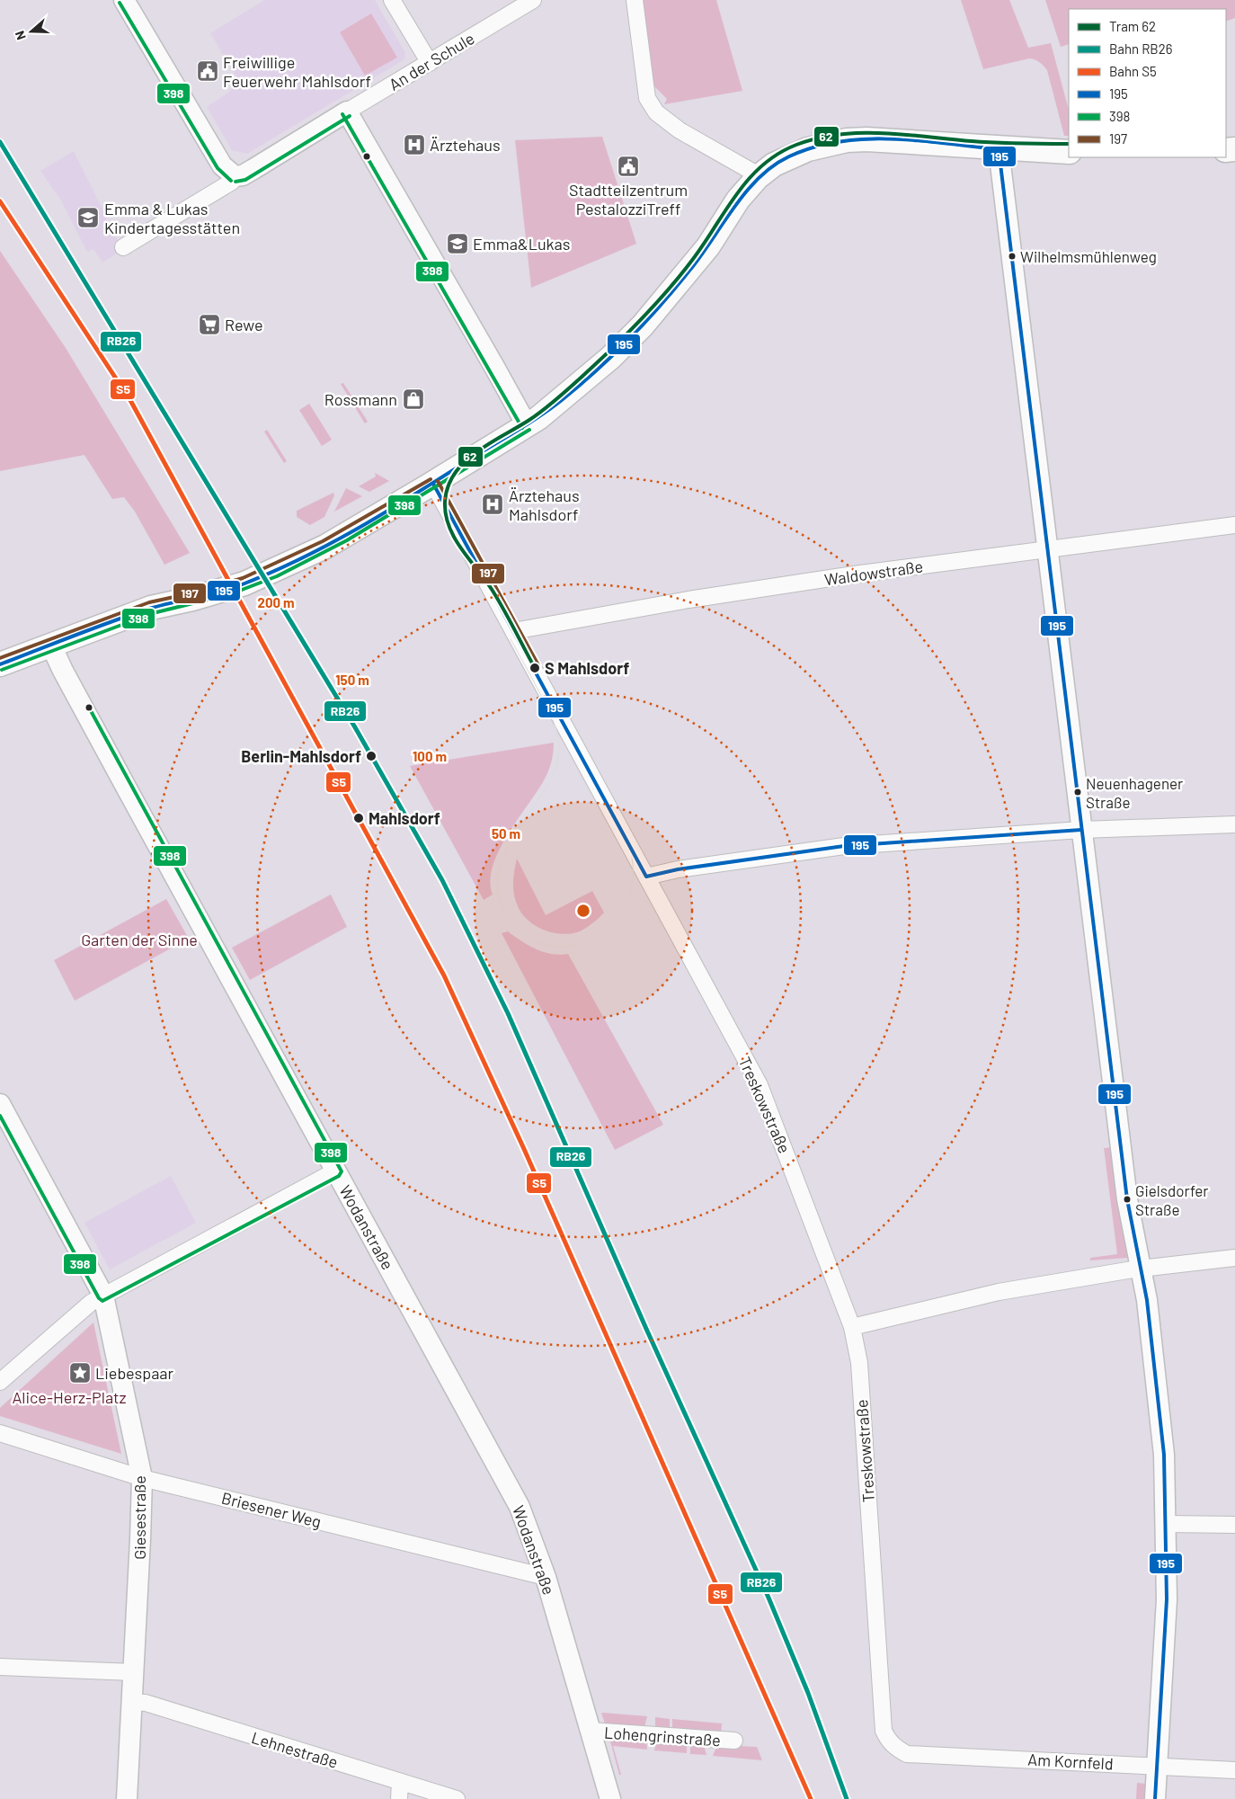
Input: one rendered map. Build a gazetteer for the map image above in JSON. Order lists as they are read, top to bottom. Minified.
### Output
{"streets":{"street":["An der Schule","Waldowstraße","Treskowstraße","Wodanstraße","Briesener Weg","Giesestraße","Lohengrinstraße","Lehnestraße","Am Kornfeld"]},"crossings":[["Waldowstraße","Treskowstraße"],["Treskowstraße","Am Kornfeld"],["Wodanstraße","Briesener Weg"],["Wodanstraße","Lohengrinstraße"],["Briesener Weg","Giesestraße"],["Giesestraße","Lehnestraße"]],"parks":["Garten der Sinne","Alice-Herz-Platz"],"places":{"public building":["Freiwillige Feuerwehr Mahlsdorf","Stadtteilzentrum PestalozziTreff"],"hospital":["Ärztehaus","Ärztehaus Mahlsdorf"],"school or university":["Emma & Lukas Kindertagesstätten","Emma&Lukas"],"other":["Wilhelmsmühlenweg","S Mahlsdorf","Berlin-Mahlsdorf","Neuenhagener Straße","Mahlsdorf","Gielsdorfer Straße"],"supermarket":["Rewe"],"shop":["Rossmann"],"place":["Liebespaar"]},"lines":["transit line 398","tram line 62","transit line 195","rail line RB26","rail line S5","transit line 197"],"legend":["Tram 62","Bahn RB26","Bahn S5","195","398","197"],"north":"left","rings":["200 m","150 m","100 m","50 m"]}
